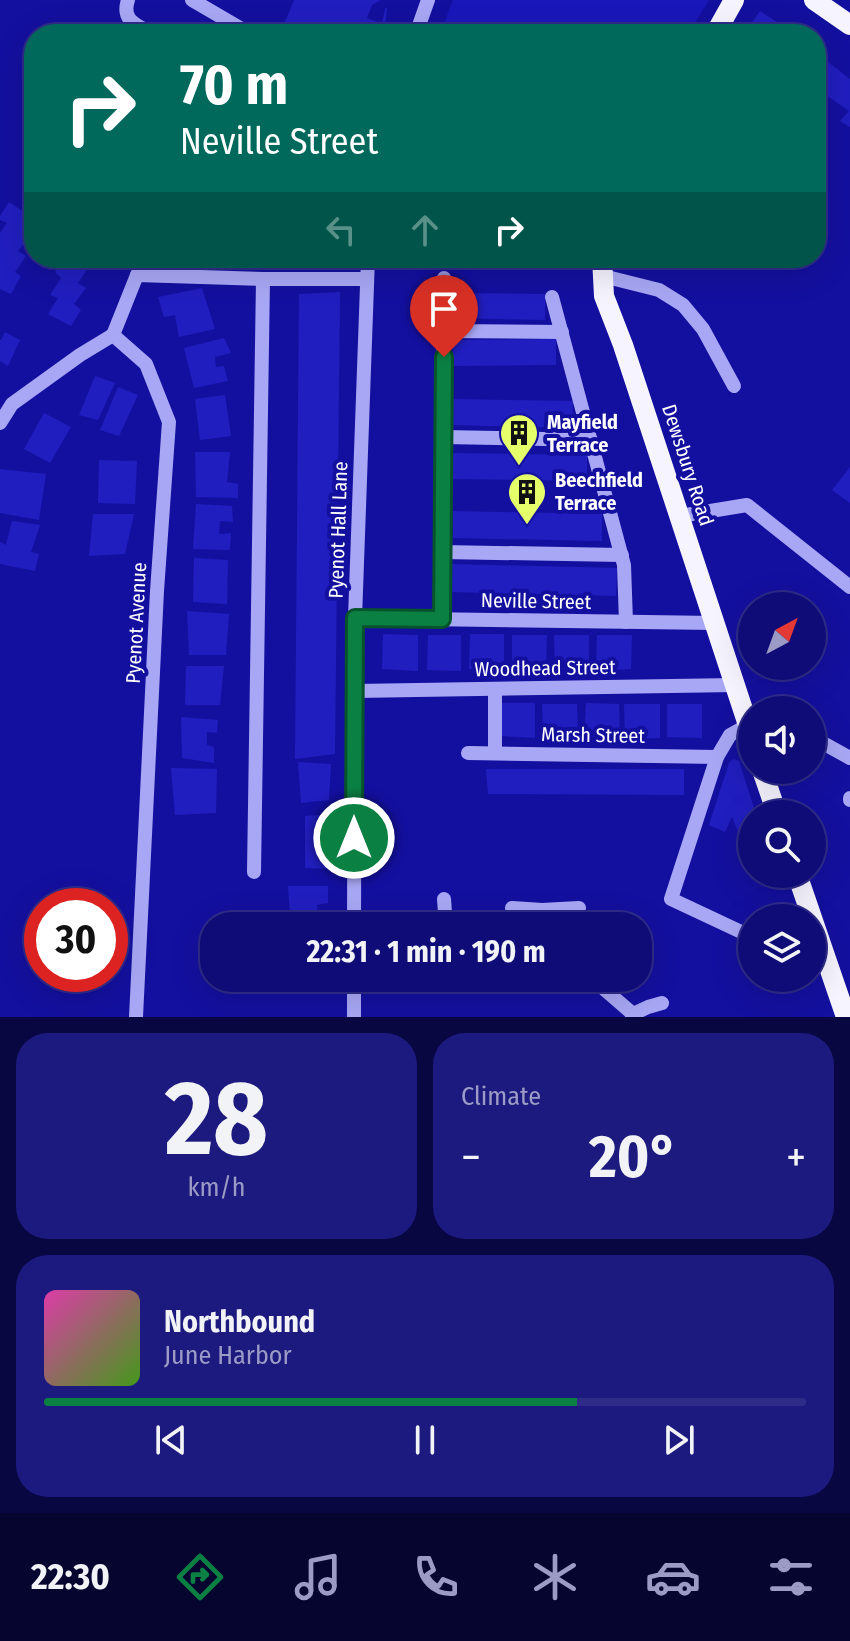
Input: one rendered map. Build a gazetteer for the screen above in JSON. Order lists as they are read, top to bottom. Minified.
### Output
{"streets":{"main road":["Dewsbury Road"],"street":["Pyenot Hall Lane","Neville Street","Pyenot Avenue","Woodhead Street","Marsh Street"]},"crossings":[["Dewsbury Road","Neville Street"],["Dewsbury Road","Woodhead Street"],["Pyenot Hall Lane","Neville Street"],["Pyenot Hall Lane","Woodhead Street"]],"places":{"building":["Mayfield Terrace","Beechfield Terrace"]},"north":"top right","page":{"turn":["70 m","Neville Street"],"limit":"30","trip":"22:31 · 1 min · 190 m","tile":[["28","km/h"],"Climate"],"heat":["−","20°","+"],"song":["Northbound","June Harbor"],"tabs":"22:30"}}
